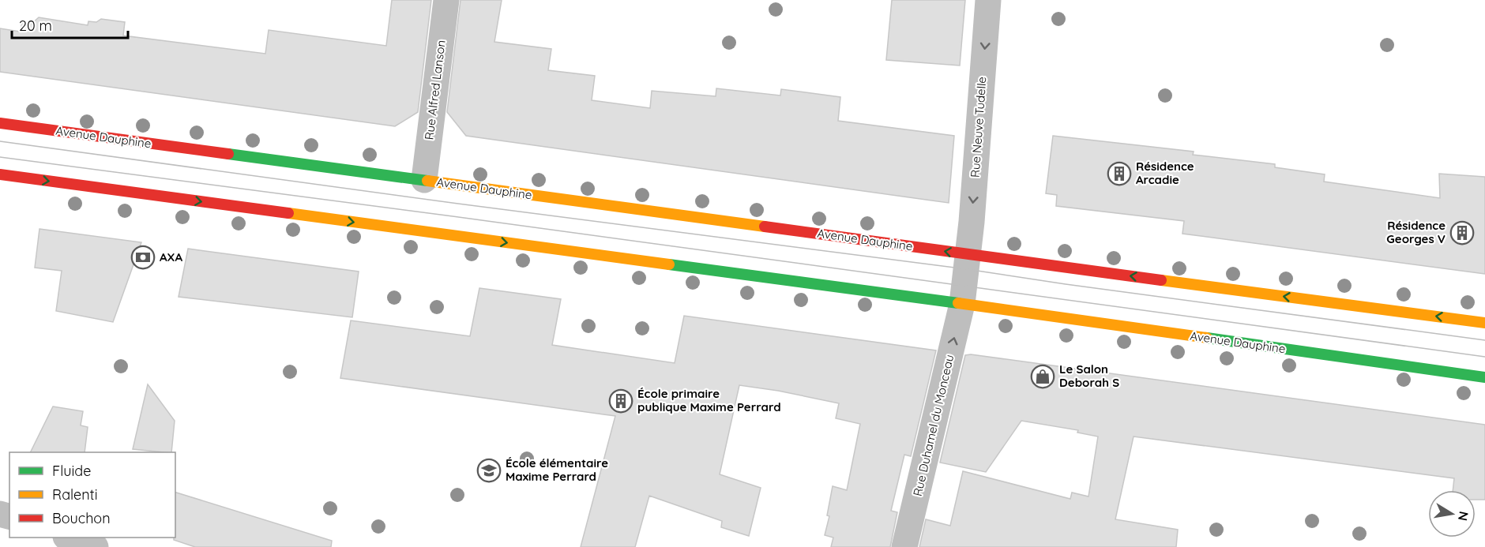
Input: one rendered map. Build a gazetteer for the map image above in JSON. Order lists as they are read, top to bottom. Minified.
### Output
{"streets":{"main road":["Avenue Dauphine"],"street":["Rue Alfred Lanson","Rue Neuve Tudelle","Rue Duhamel du Monceau"]},"crossings":[["Rue Alfred Lanson","Avenue Dauphine"],["Rue Neuve Tudelle","Avenue Dauphine"],["Avenue Dauphine","Rue Duhamel du Monceau"]],"one_way":["Rue Neuve Tudelle","Rue Duhamel du Monceau"],"places":{"building":["Résidence Arcadie","Résidence Georges V","École primaire publique Maxime Perrard"],"bank":["AXA"],"shop":["Le Salon Deborah S"],"school or university":["École élémentaire Maxime Perrard"]},"legend":["Fluide","Ralenti","Bouchon"],"scale_bar":"20 m","north":"right"}
